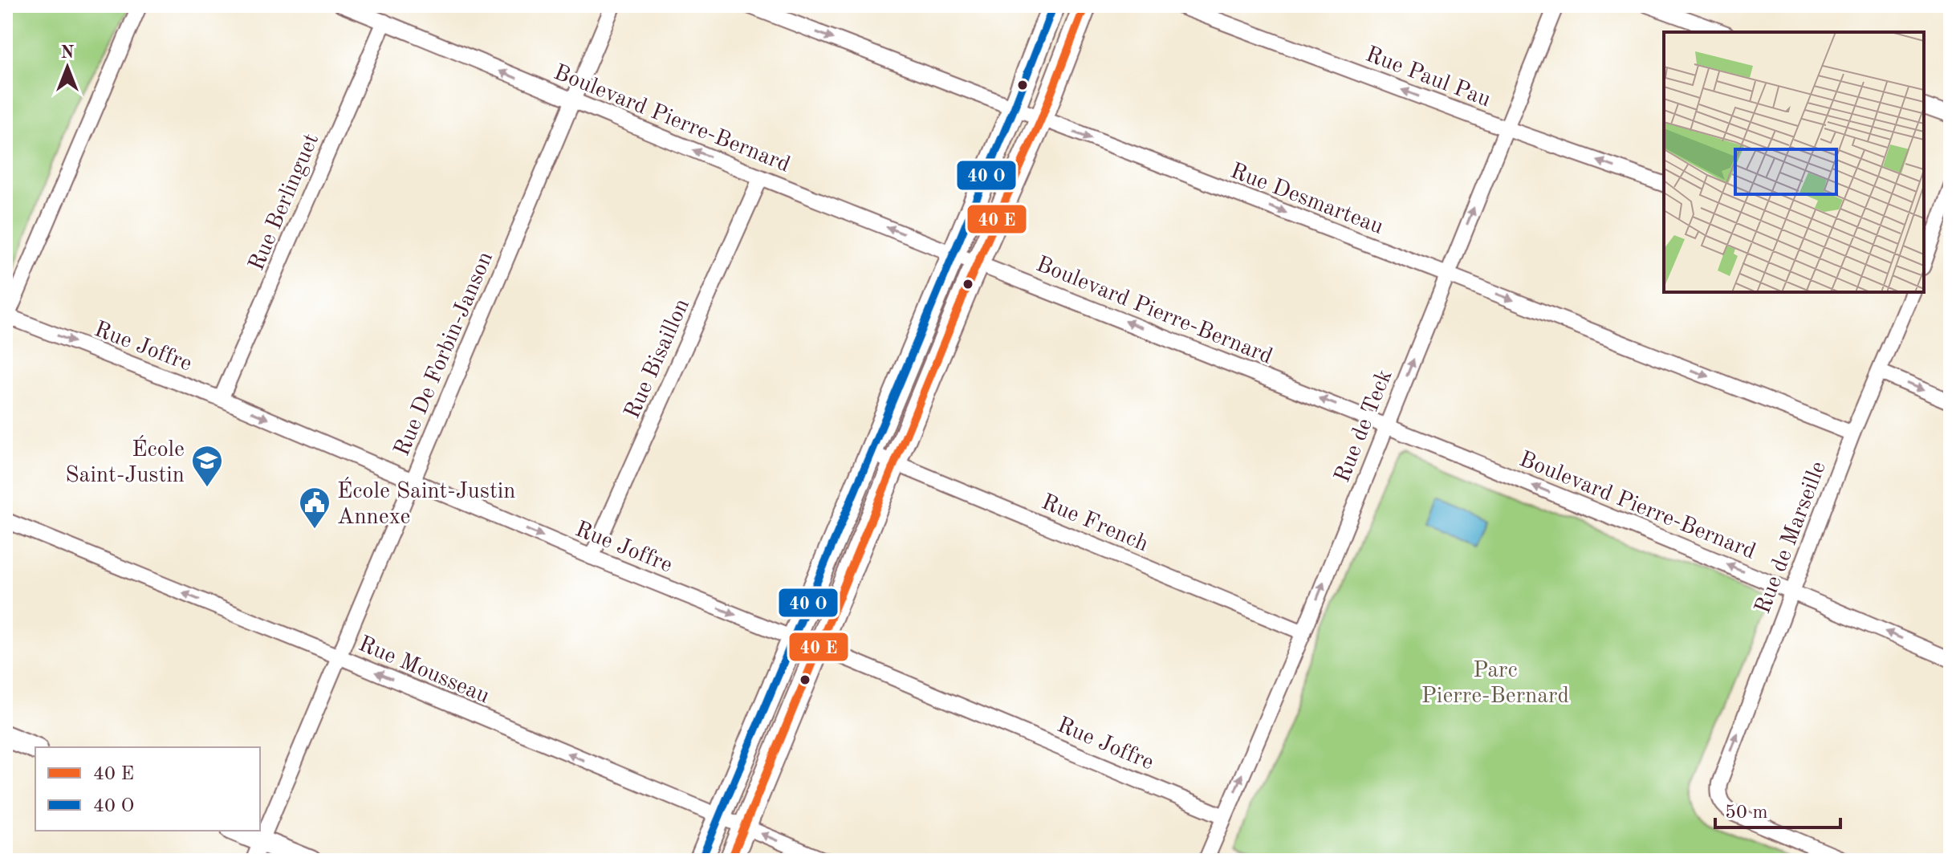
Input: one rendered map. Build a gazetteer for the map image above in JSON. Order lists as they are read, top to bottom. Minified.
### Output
{"streets":{"street":["Rue Paul Pau","Boulevard Pierre-Bernard","Rue Desmarteau","Rue Berlinguet","Rue Joffre","Rue De Forbin-Janson","Rue Bisaillon","Rue de Teck","Rue French","Rue de Marseille","Rue Mousseau"]},"crossings":[["Rue Paul Pau","Rue de Teck"],["Boulevard Pierre-Bernard","Rue Berlinguet"],["Boulevard Pierre-Bernard","Rue De Forbin-Janson"],["Boulevard Pierre-Bernard","Rue Bisaillon"],["Boulevard Pierre-Bernard","Rue de Teck"],["Boulevard Pierre-Bernard","Rue de Marseille"],["Rue Desmarteau","Rue de Teck"],["Rue Desmarteau","Rue de Marseille"],["Rue Berlinguet","Rue Joffre"],["Rue Joffre","Rue De Forbin-Janson"],["Rue Joffre","Rue Bisaillon"],["Rue Joffre","Rue de Teck"],["Rue De Forbin-Janson","Rue Mousseau"],["Rue de Teck","Rue French"]],"one_way":["Rue Paul Pau","Boulevard Pierre-Bernard","Rue Desmarteau","Rue Joffre","Rue de Teck","Rue Mousseau"],"parks":["Parc Pierre-Bernard"],"places":{"school or university":["École Saint-Justin"],"public building":["École Saint-Justin Annexe"]},"legend":["40 E","40 O"],"scale_bar":"50 m","north":"top"}
